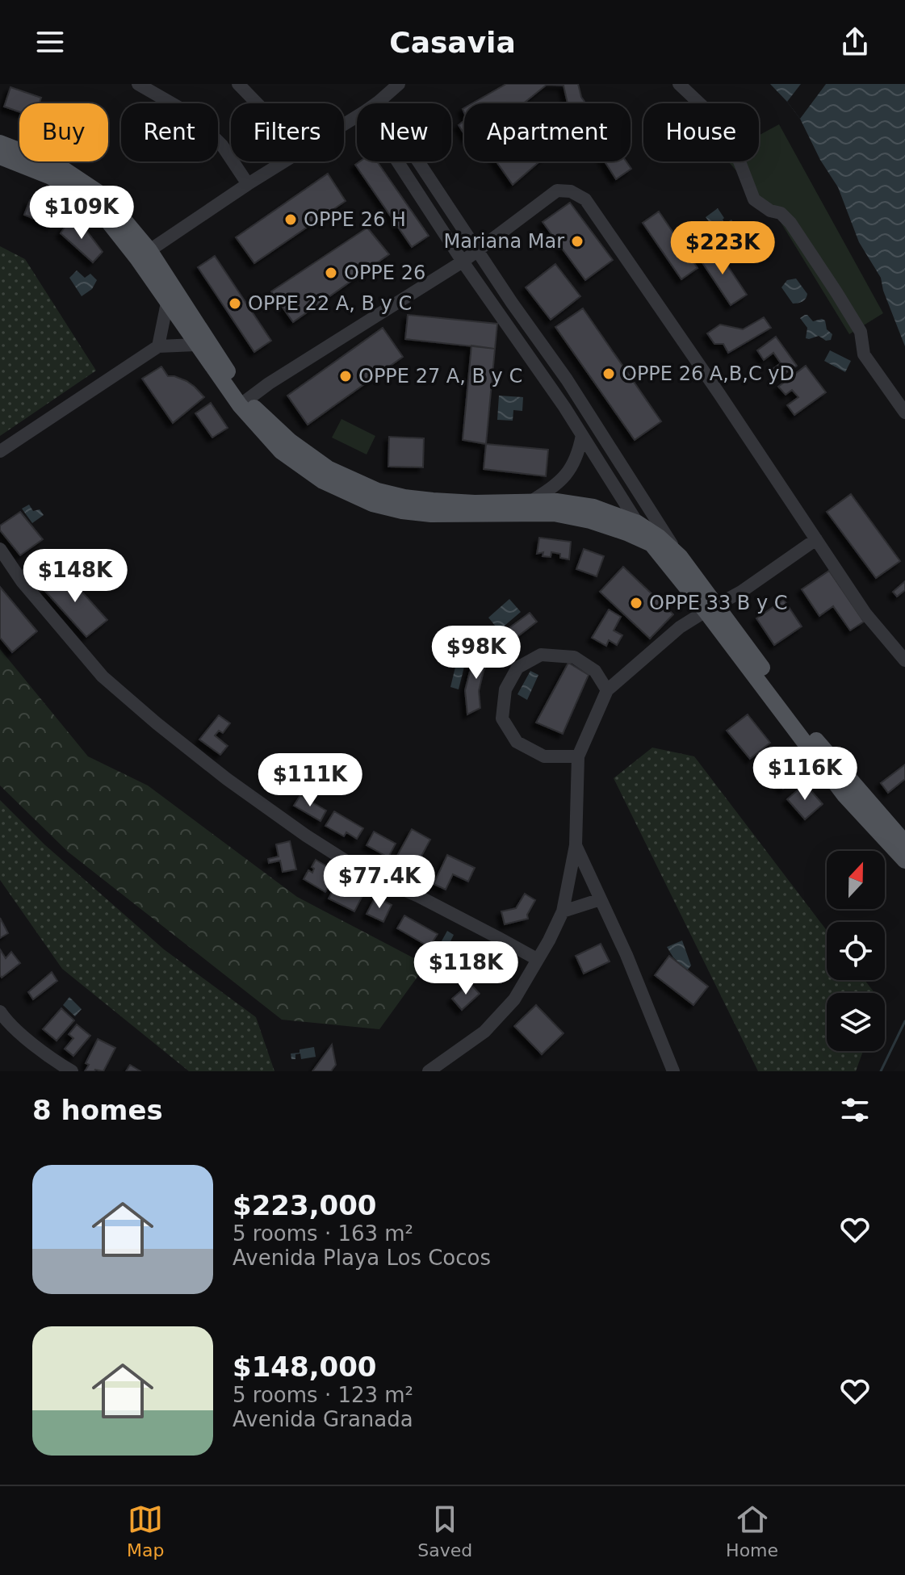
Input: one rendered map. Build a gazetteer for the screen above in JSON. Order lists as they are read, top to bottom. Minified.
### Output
{"places":["OPPE 26 H","Mariana Mar","OPPE 26","OPPE 22 A, B y C","OPPE 26 A,B,C yD","OPPE 27 A, B y C","OPPE 33 B y C"],"north":"top","page":{"header":"Casavia","chip":["Buy","Rent","Filters","New","Apartment","House"],"price":["$109K","$223K","$148K","$98K","$116K","$111K","$77.4K","$118K"],"heading":"8 homes","list":[{"name":"$223,000","note":"5 rooms · 163 m² · Avenida Playa Los Cocos"},{"name":"$148,000","note":"5 rooms · 123 m² · Avenida Granada"}],"tabs":["Map","Saved","Home"]}}
